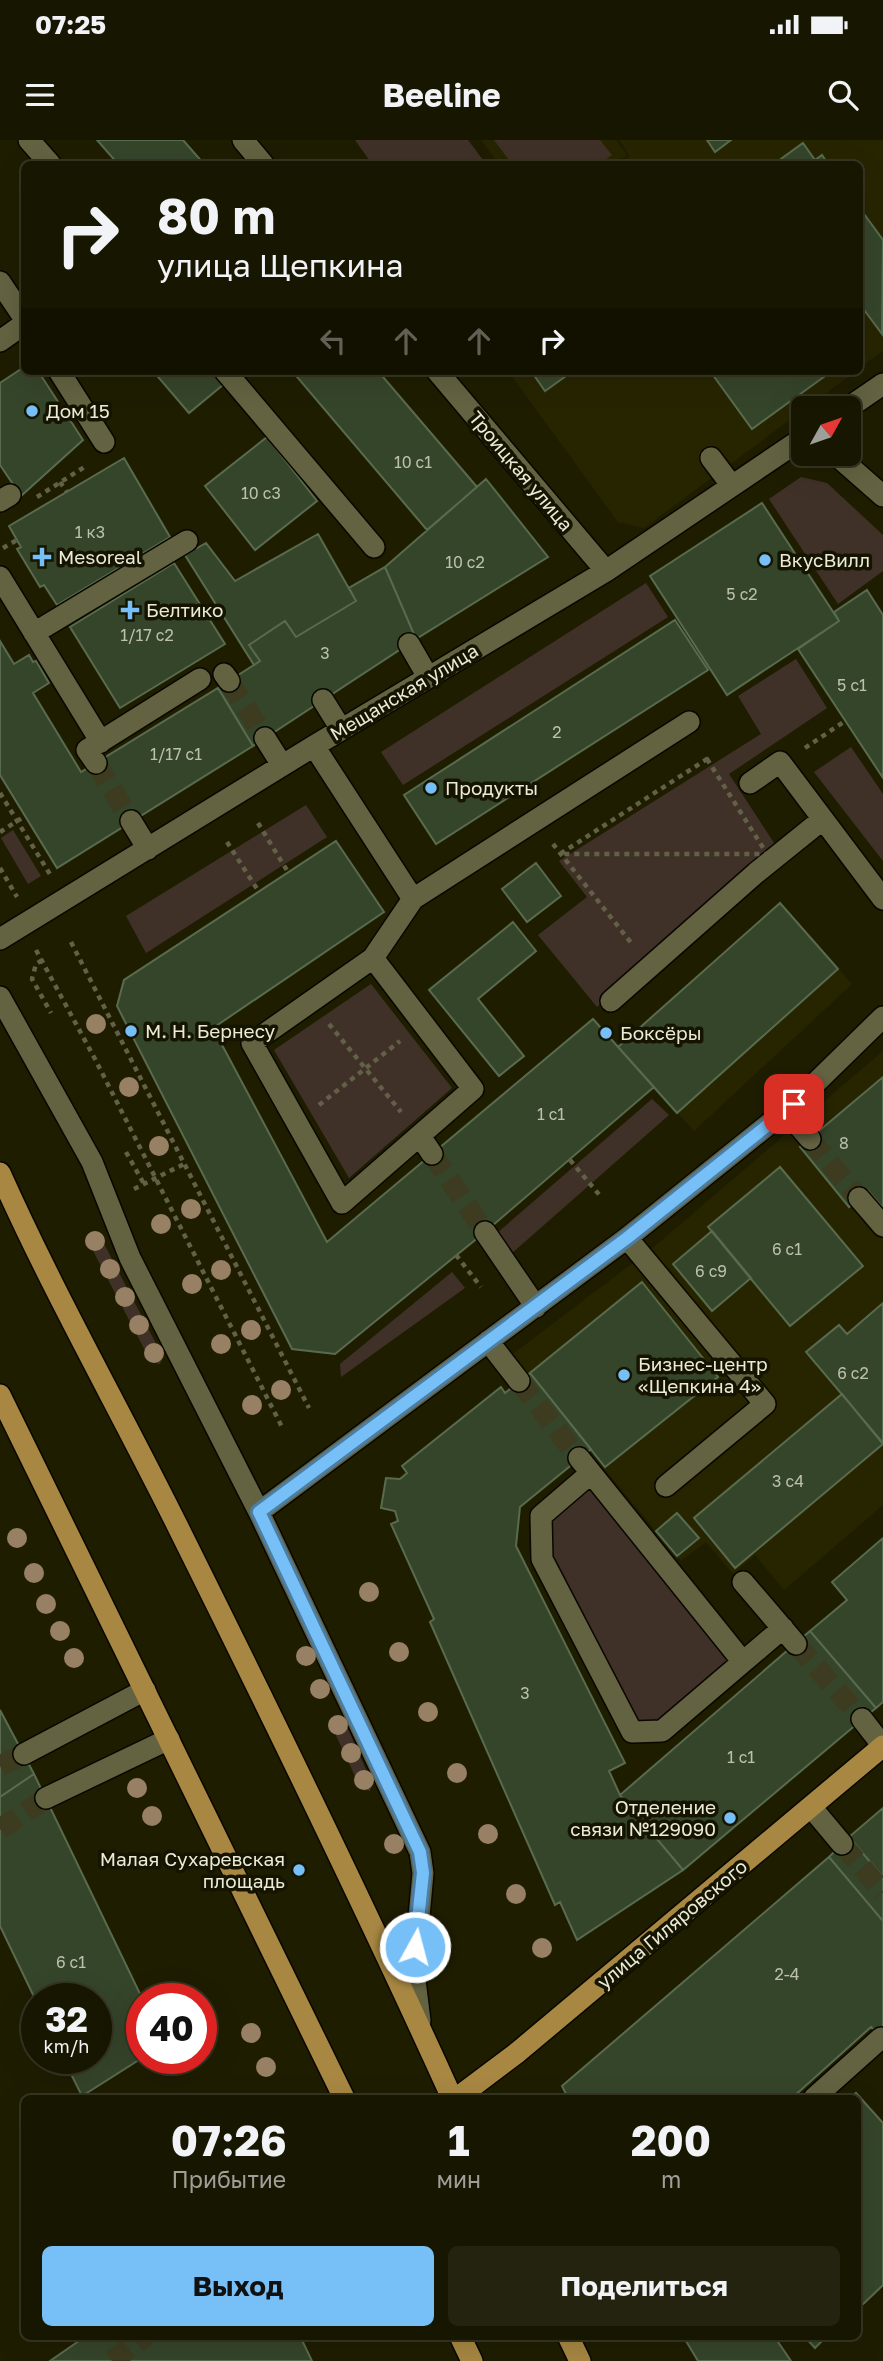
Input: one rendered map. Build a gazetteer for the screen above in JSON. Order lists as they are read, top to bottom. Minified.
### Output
{"streets":{"main road":["улица Гиляровского"],"street":["Троицкая улица","Мещанская улица"]},"crossings":[["Троицкая улица","Мещанская улица"]],"places":{"other":["Дом 15","ВкусВилл","Продукты","М. Н. Бернесу","Боксёры","Бизнес-центр «Щепкина 4»","Отделение связи №129090","Малая Сухаревская площадь"],"health":["Mesoreal","Белтико"]},"house_numbers":["10 с1","10 с3","1 к3","10 с2","5 с2","1/17 с2","3","5 с1","2","1/17 с1","1 с1","8","6 c1","6 с9","6 с2","3 с4","3","1 c1","6 с1","2-4"],"north":"top right","page":{"status":"07:25","header":"Beeline","turn":["80 m","улица Щепкина"],"speed":"32 km/h","limit":"40","eta":["07:26","Прибытие","1","мин","200","m"],"buttons":["Выход","Поделиться"]}}
